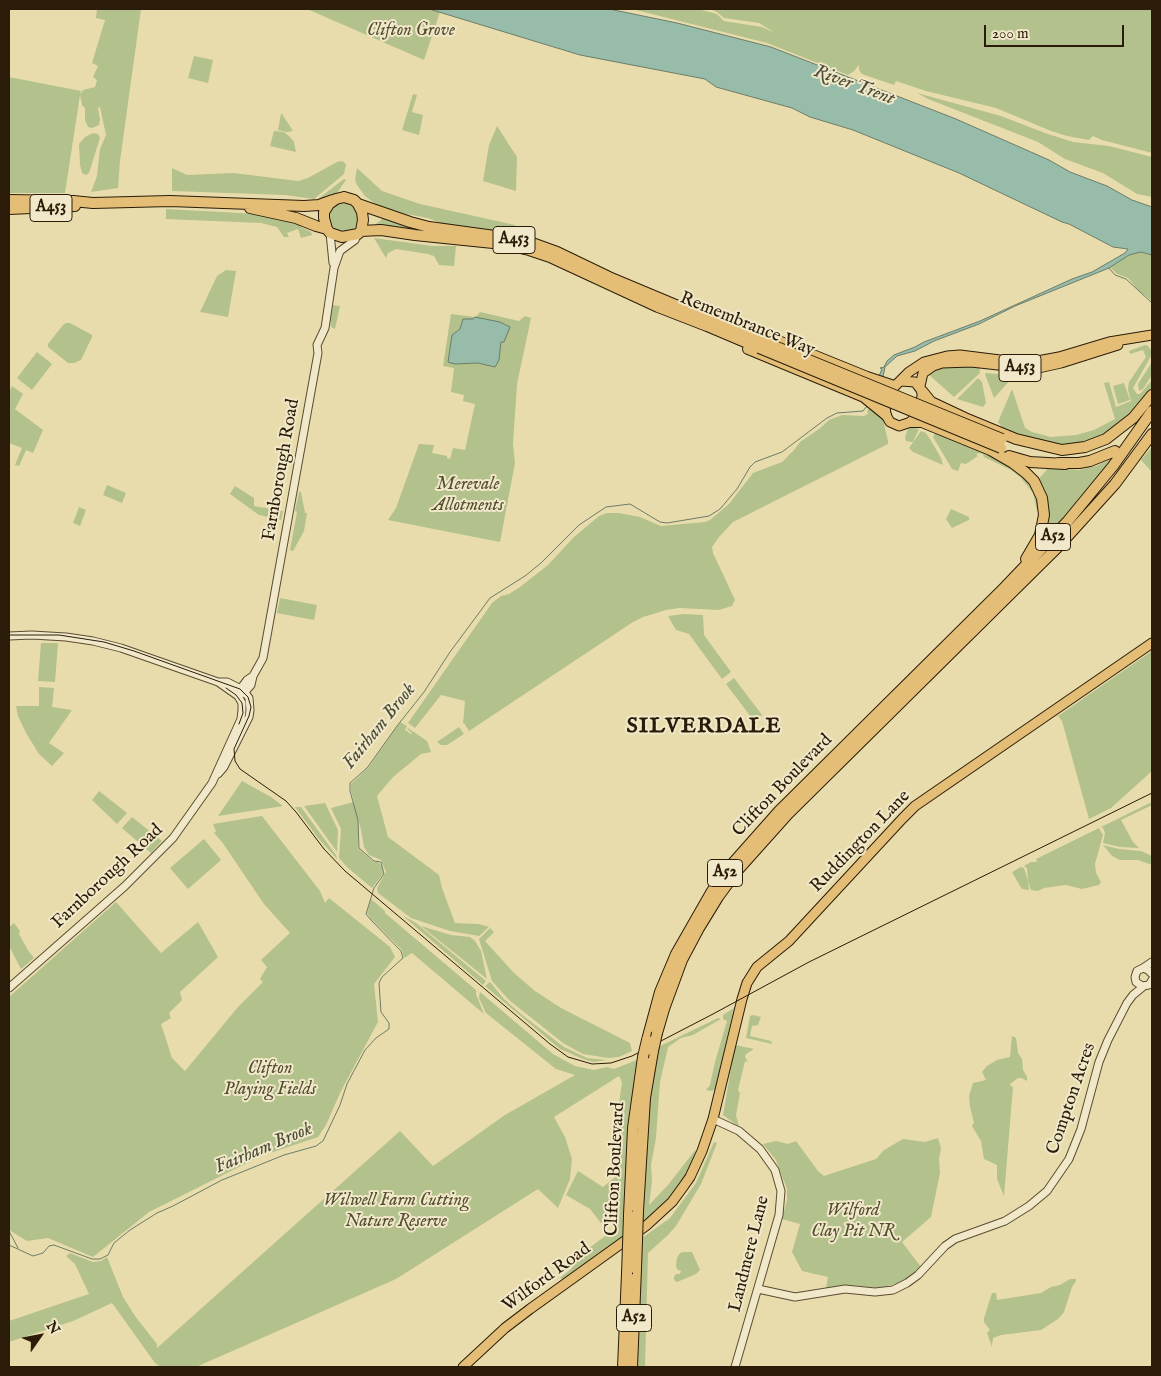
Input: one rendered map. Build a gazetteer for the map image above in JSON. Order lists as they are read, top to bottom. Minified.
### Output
{"streets":{"highway":["A453","Remembrance Way","A52","Clifton Boulevard"],"main road":["Ruddington Lane","Wilford Road"],"street":["Farnborough Road","Compton Acres","Landmere Lane"]},"crossings":[["A453","Remembrance Way"],["A453","Farnborough Road"],["Remembrance Way","Farnborough Road"],["A52","Clifton Boulevard"],["Ruddington Lane","Landmere Lane"],["Ruddington Lane","Wilford Road"],["Compton Acres","Landmere Lane"],["Landmere Lane","Wilford Road"]],"districts":["SILVERDALE"],"water":["River Trent","Fairham Brook"],"parks":["Clifton Grove","Merevale Allotments","Clifton Playing Fields","Wilwell Farm Cutting Nature Reserve","Wilford Clay Pit NR"],"scale_bar":"200 m","north":"top right"}
